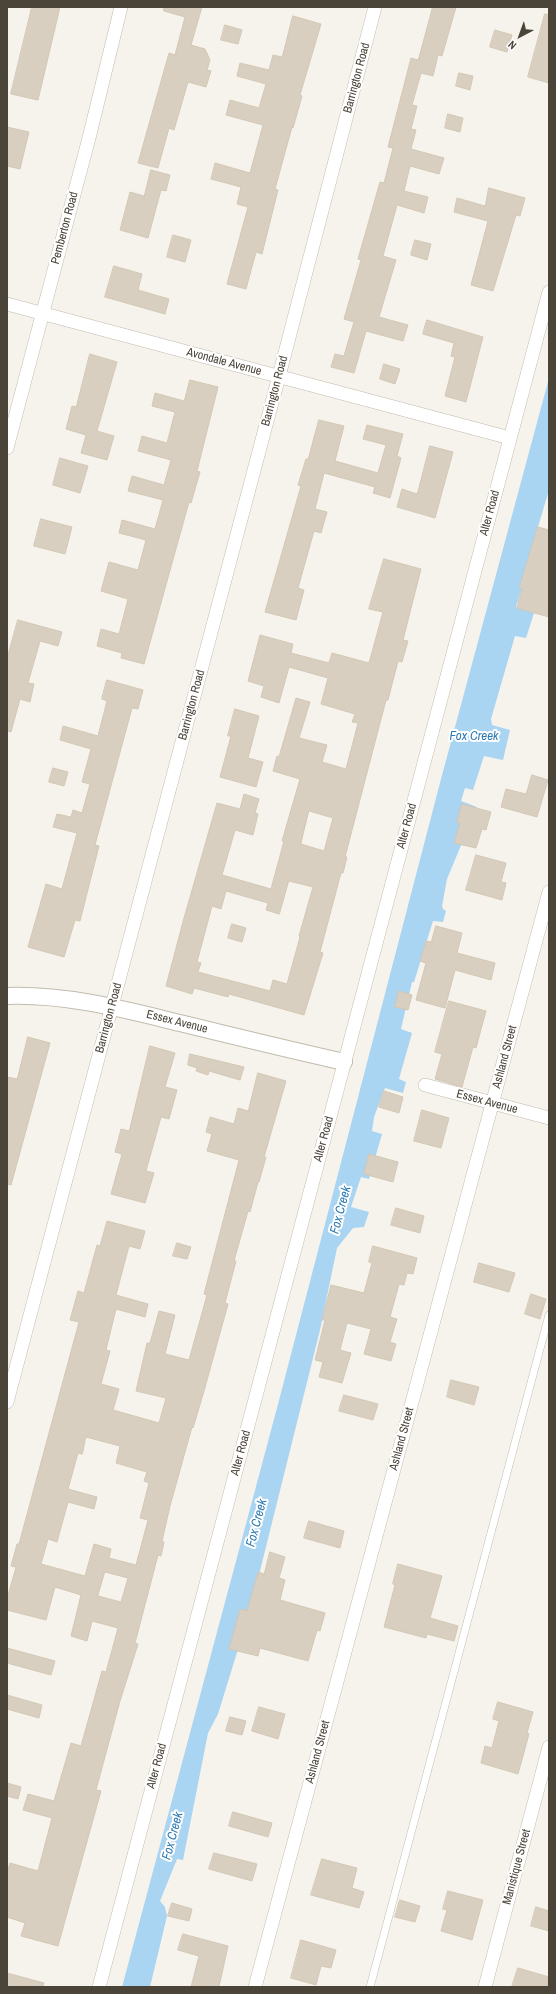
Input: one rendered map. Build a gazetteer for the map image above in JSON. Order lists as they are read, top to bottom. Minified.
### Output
{"streets":{"street":["Barrington Road","Pemberton Road","Avondale Avenue","Alter Road","Essex Avenue","Ashland Street","Manistique Street"]},"crossings":[["Barrington Road","Avondale Avenue"],["Barrington Road","Essex Avenue"],["Pemberton Road","Avondale Avenue"],["Avondale Avenue","Alter Road"],["Alter Road","Essex Avenue"],["Essex Avenue","Ashland Street"]],"water":["Fox Creek"],"north":"bottom left"}
